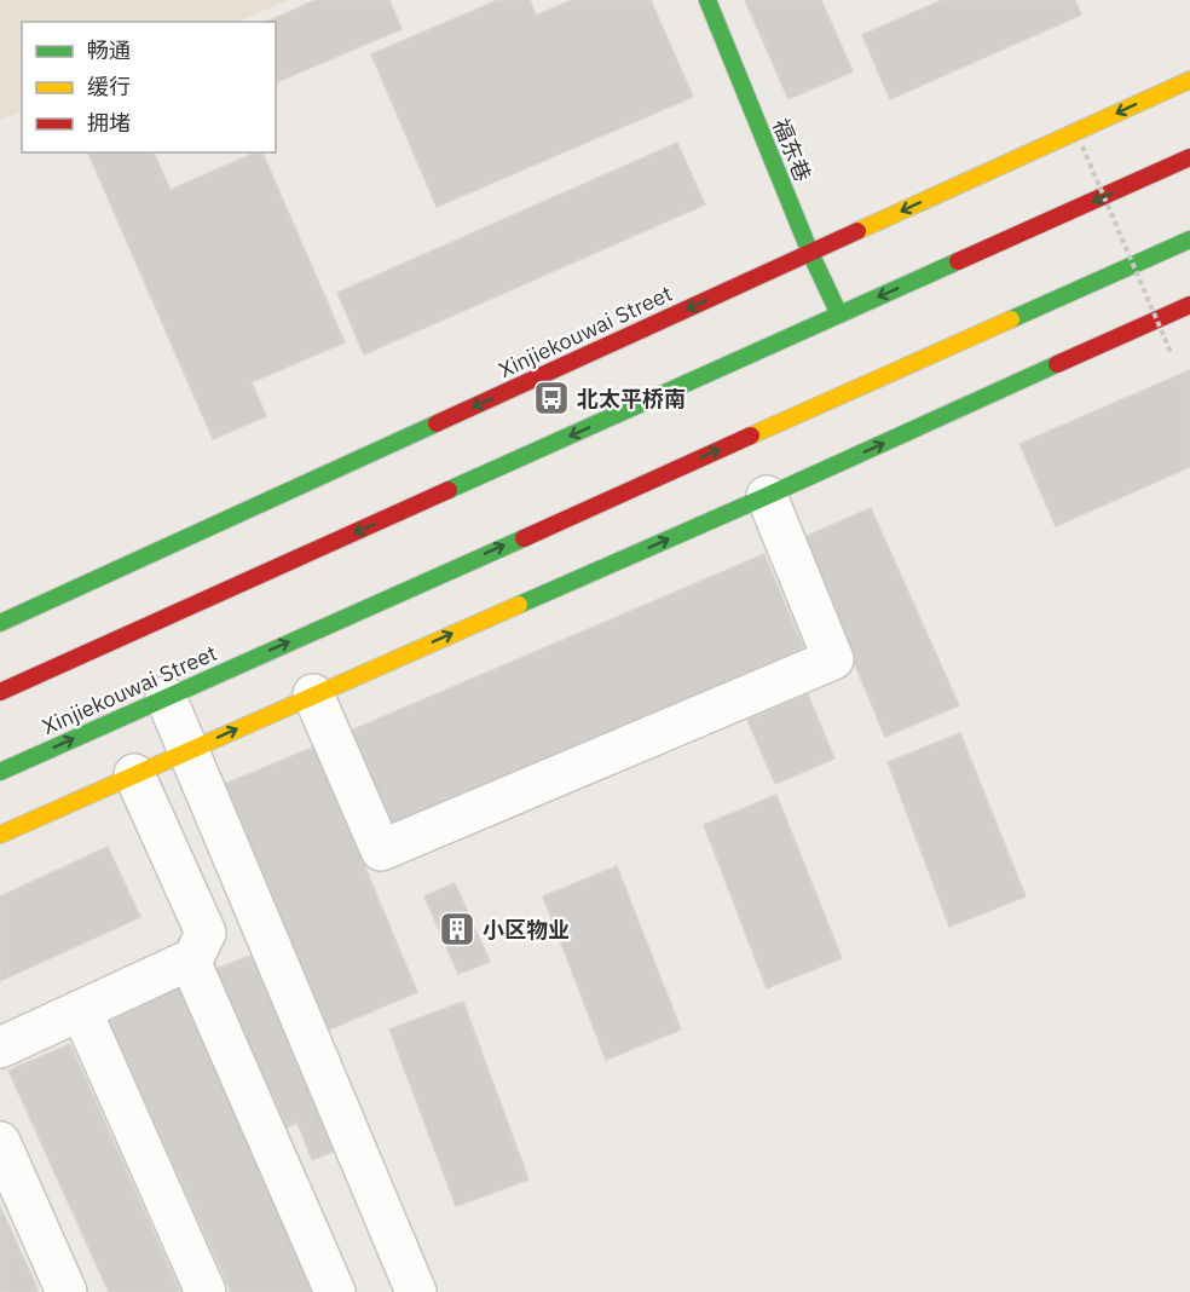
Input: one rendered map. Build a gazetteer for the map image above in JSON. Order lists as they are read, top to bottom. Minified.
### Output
{"streets":{"street":["福东巷","Xinjiekouwai Street"]},"crossings":[["福东巷","Xinjiekouwai Street"]],"places":{"bus stop":["北太平桥南"],"building":["小区物业"]},"legend":["畅通","缓行","拥堵"]}
